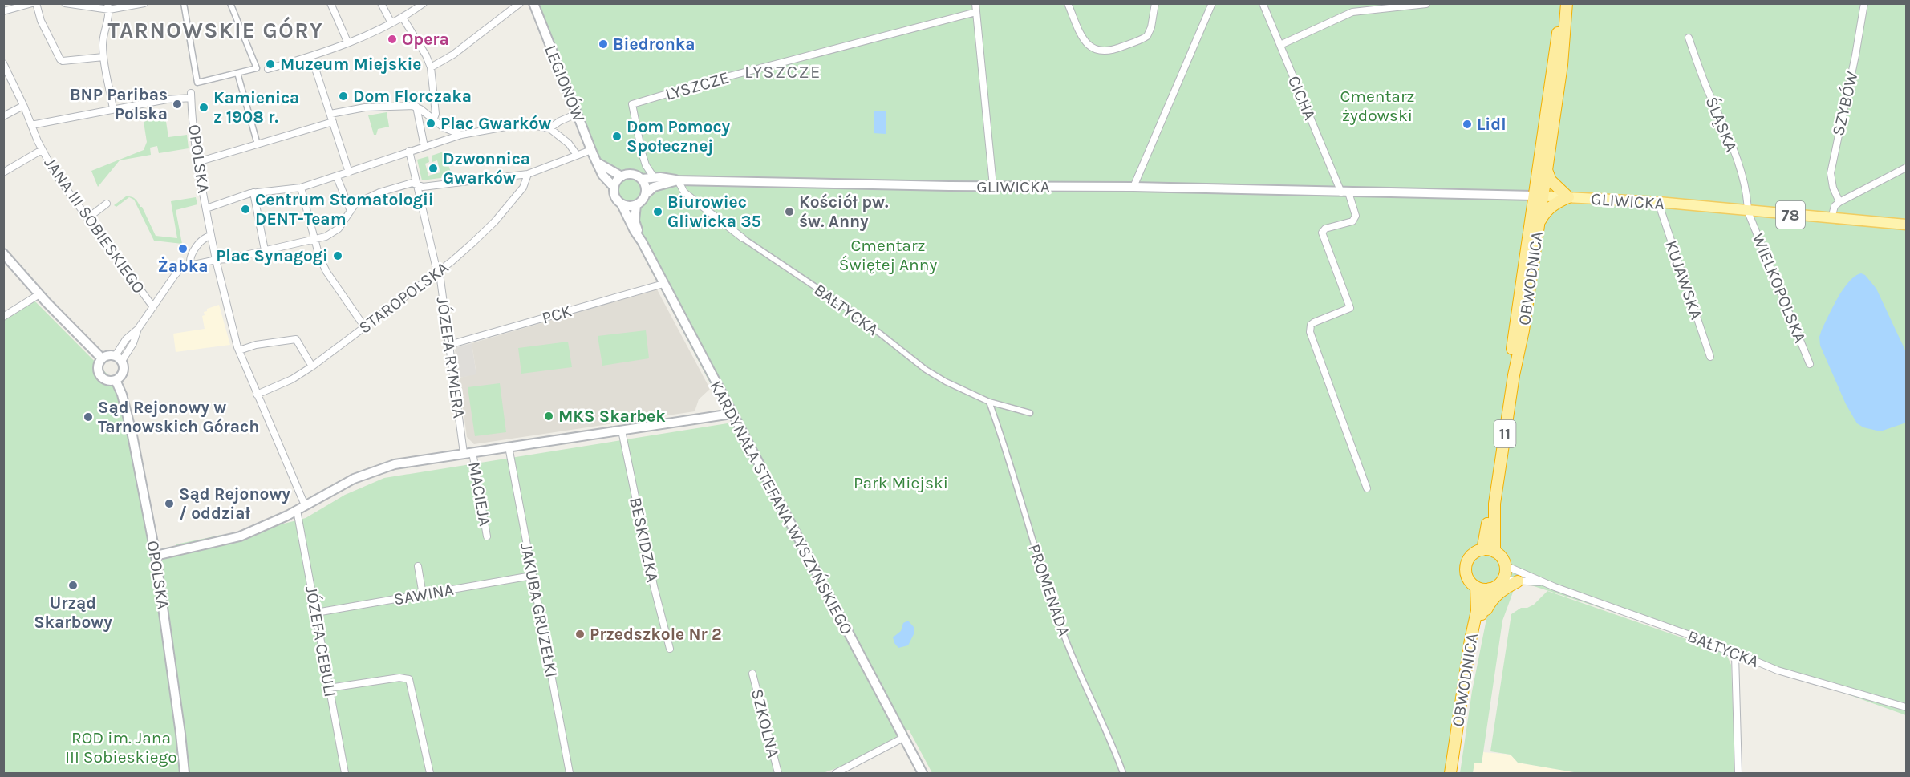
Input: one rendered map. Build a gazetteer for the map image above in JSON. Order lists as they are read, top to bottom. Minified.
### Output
{"streets":{"highway":["OBWODNICA","11"],"main road":["GLIWICKA","78"],"street":["LEGIONÓW","LYSZCZE","CICHA","SZYBÓW","ŚLĄSKA","OPOLSKA","JANA III SOBIESKIEGO","KUJAWSKA","WIELKOPOLSKA","STAROPOLSKA","BAŁTYCKA","PCK","JÓZEFA RYMERA","MACIEJA","KARDYNAŁA STEFANA WYSZYŃSKIEGO","BESKIDZKA","PROMENADA","SAWINA","JAKUBA GRUZEŁKI","JÓZEFA CEBULI","SZKOLNA"]},"crossings":[["LEGIONÓW","GLIWICKA"],["LEGIONÓW","KARDYNAŁA STEFANA WYSZYŃSKIEGO"],["LYSZCZE","GLIWICKA"],["CICHA","GLIWICKA"],["ŚLĄSKA","GLIWICKA"],["ŚLĄSKA","WIELKOPOLSKA"],["GLIWICKA","OBWODNICA"],["GLIWICKA","KUJAWSKA"],["GLIWICKA","WIELKOPOLSKA"],["GLIWICKA","BAŁTYCKA"],["GLIWICKA","KARDYNAŁA STEFANA WYSZYŃSKIEGO"],["OBWODNICA","BAŁTYCKA"],["STAROPOLSKA","JÓZEFA RYMERA"],["BAŁTYCKA","PROMENADA"],["PCK","JÓZEFA RYMERA"],["PCK","KARDYNAŁA STEFANA WYSZYŃSKIEGO"],["JÓZEFA RYMERA","MACIEJA"],["SAWINA","JAKUBA GRUZEŁKI"],["SAWINA","JÓZEFA CEBULI"]],"districts":["TARNOWSKIE GÓRY","LYSZCZE"],"parks":["Cmentarz żydowski","Cmentarz Świętej Anny","Park Miejski","ROD im. Jana III Sobieskiego"],"places":["Opera","Biedronka","Muzeum Miejskie","Dom Florczaka","BNP Paribas Polska","Kamienica z 1908 r.","Plac Gwarków","Lidl","Dom Pomocy Społecznej","Dzwonnica Gwarków","Centrum Stomatologii DENT-Team","Biurowiec Gliwicka 35","Kościół pw. św. Anny","Żabka","Plac Synagogi","MKS Skarbek","Sąd Rejonowy w Tarnowskich Górach","Sąd Rejonowy / oddział","Urząd Skarbowy","Przedszkole Nr 2"]}
